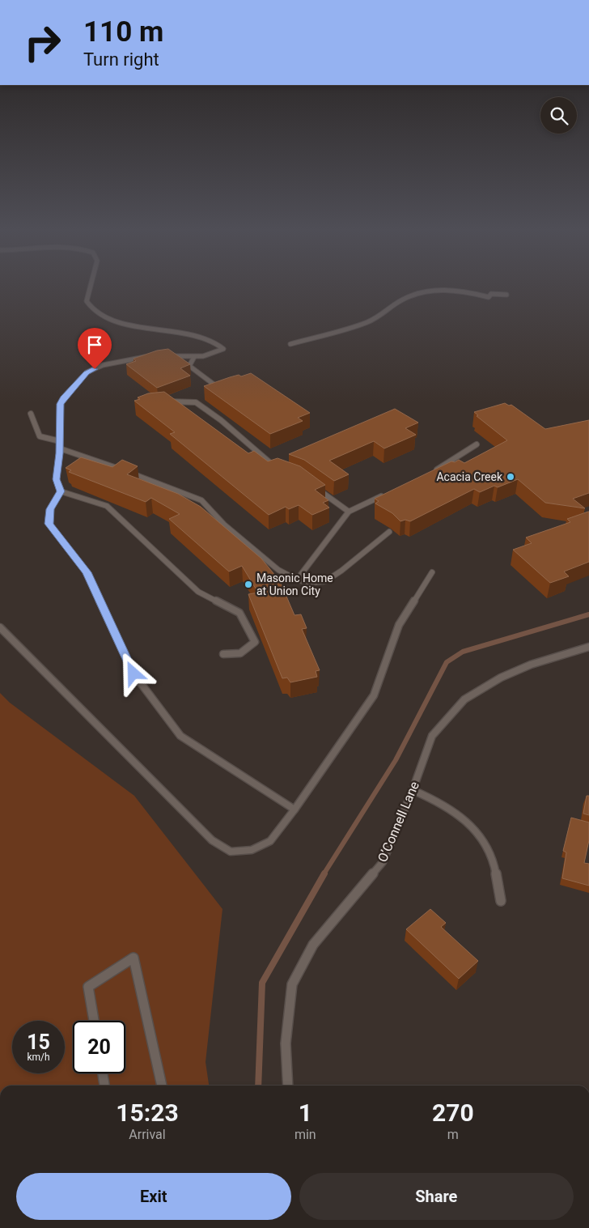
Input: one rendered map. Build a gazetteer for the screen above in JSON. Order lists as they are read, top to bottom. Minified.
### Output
{"streets":{"lane":["O’Connell Lane"]},"places":["Acacia Creek","Masonic Home at Union City"],"page":{"turn":["110 m","Turn right"],"speed":"15 km/h","limit":"20","eta":["15:23","Arrival","1","min","270","m"],"buttons":["Exit","Share"]}}
